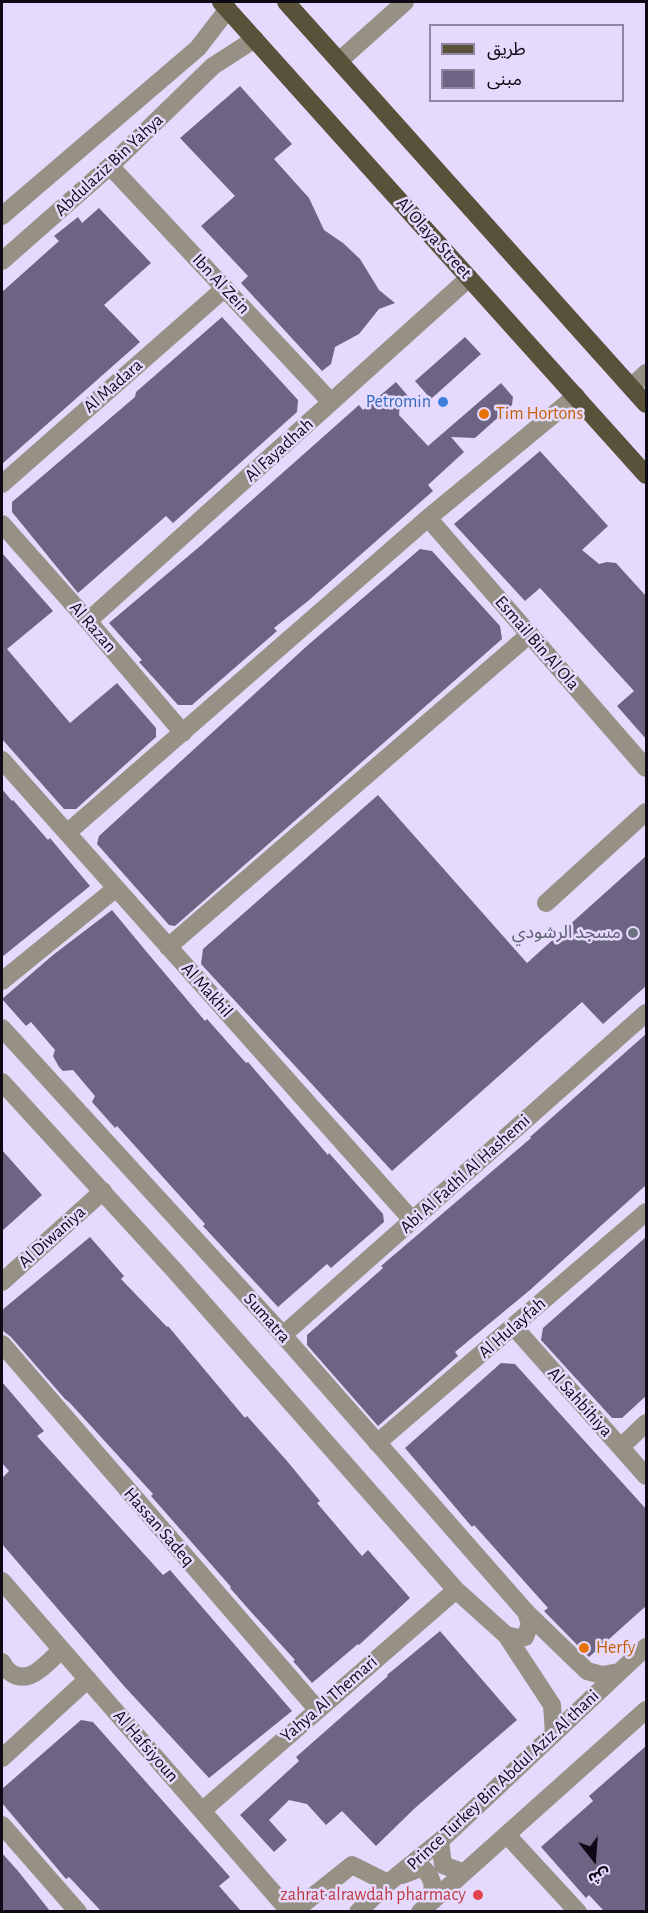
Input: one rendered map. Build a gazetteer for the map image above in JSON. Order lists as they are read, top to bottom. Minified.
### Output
{"streets":{"main road":["Al Olaya Street"],"street":["Abdulaziz Bin Yahya","Ibn Al Zein","Al Madara","Al Fayadhah","Al Razan","Esmail Bin Al Ola","Al Makhil","Abi Al Fadhl Al Hashemi","Al Diwaniya","Sumatra","Al Hulayfah","Al Sahbihiya","Hassan Sadeq","Yahya Al Themari","Al Hafsiyoun","Prince Turkey Bin Abdul Aziz Al thani"]},"crossings":[["Abdulaziz Bin Yahya","Al Olaya Street"],["Abdulaziz Bin Yahya","Ibn Al Zein"],["Al Olaya Street","Al Fayadhah"],["Ibn Al Zein","Al Madara"],["Ibn Al Zein","Al Fayadhah"],["Al Fayadhah","Al Razan"],["Al Makhil","Abi Al Fadhl Al Hashemi"],["Abi Al Fadhl Al Hashemi","Sumatra"],["Sumatra","Al Hulayfah"],["Sumatra","Prince Turkey Bin Abdul Aziz Al thani"],["Al Hulayfah","Al Sahbihiya"],["Hassan Sadeq","Yahya Al Themari"],["Yahya Al Themari","Al Hafsiyoun"]],"places":["Petromin","Tim Hortons","مسجد الرشودي","Herfy","zahrat alrawdah pharmacy"],"legend":["طريق","مبنى"],"north":"bottom"}
